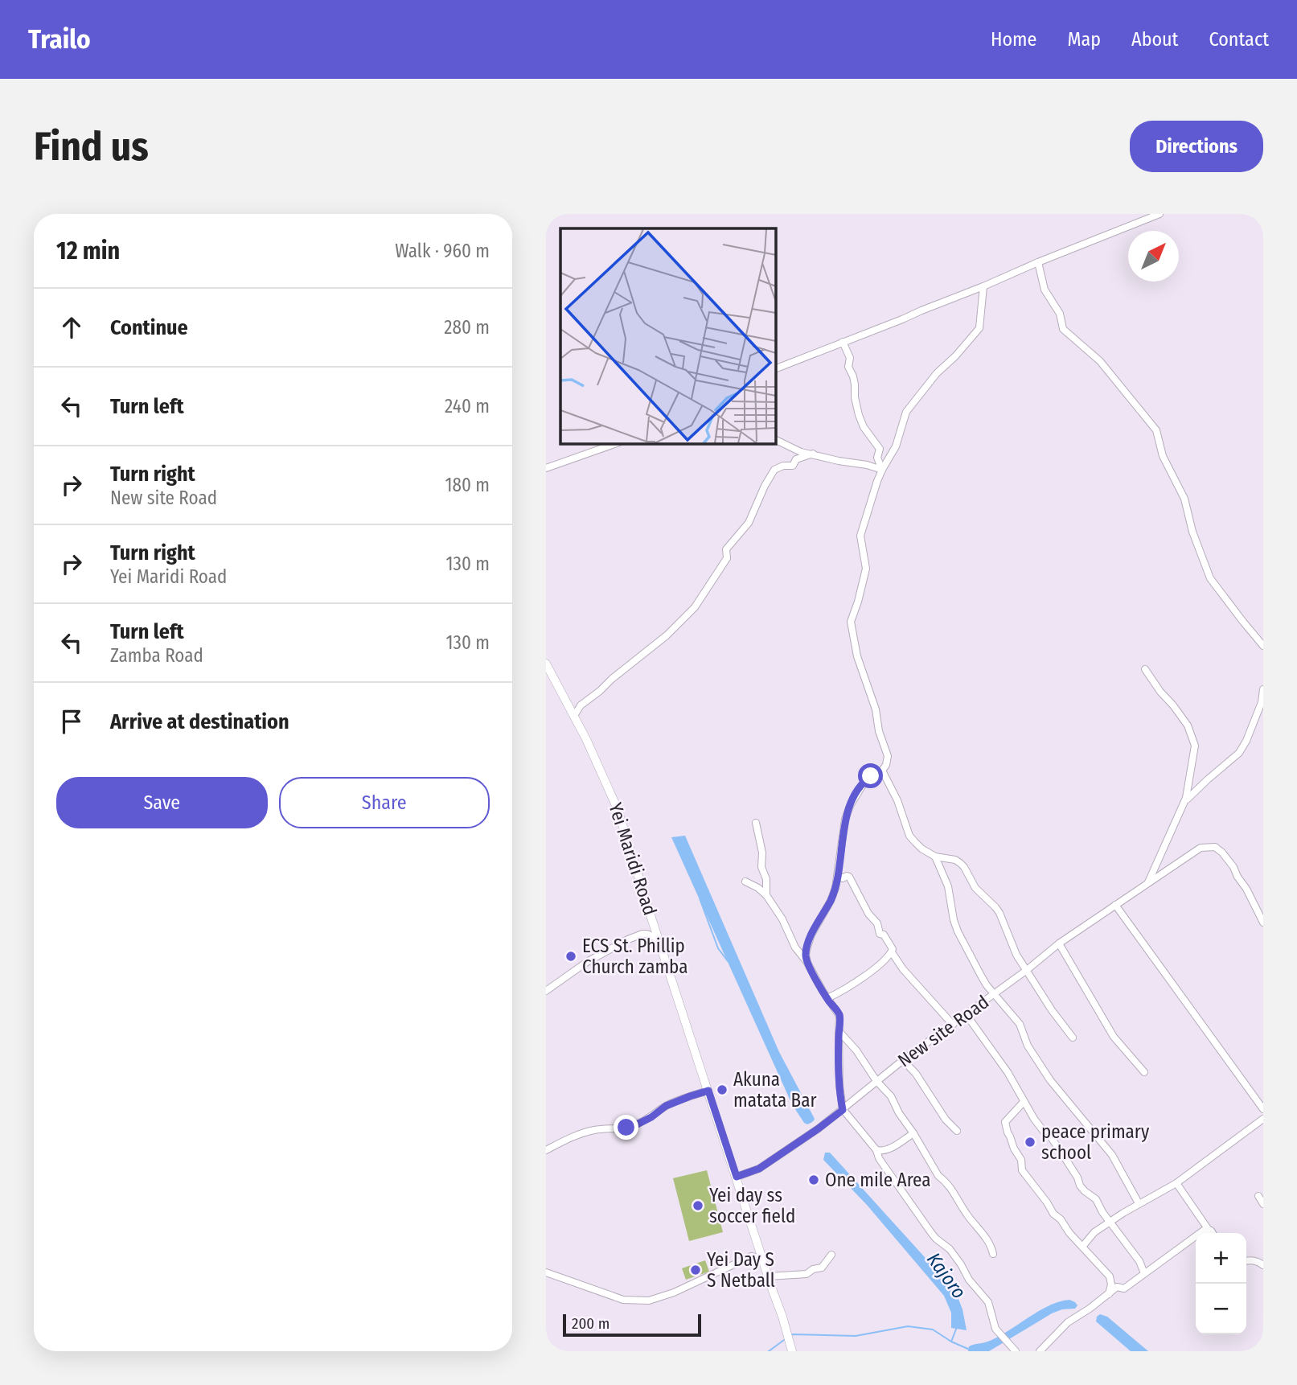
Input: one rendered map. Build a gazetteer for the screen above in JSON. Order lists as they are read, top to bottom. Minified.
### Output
{"streets":{"main road":["Yei Maridi Road"],"street":["New site Road"]},"crossings":[["Yei Maridi Road","New site Road"]],"water":["Kajoro"],"places":["ECS St. Phillip Church zamba","Akuna matata Bar","peace primary school","One mile Area","Yei day ss soccer field","Yei Day S S Netball"],"scale_bar":"200 m","north":"top right","page":{"header":"Trailo","nav":["Home","Map","About","Contact"],"buttons":["Directions",["Save","Share"]],"title":"Find us","heading":["12 min","Walk · 960 m"],"list":[["Continue","280 m"],["Turn left","240 m"],["Turn right","New site Road","180 m"],["Turn right","Yei Maridi Road","130 m"],["Turn left","Zamba Road","130 m"],"Arrive at destination"],"map_buttons":["+","−"],"scale":"200 m"}}
